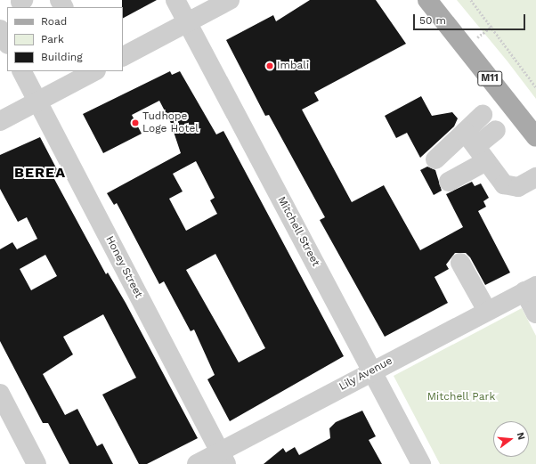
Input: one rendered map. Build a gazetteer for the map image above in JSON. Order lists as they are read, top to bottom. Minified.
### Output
{"streets":{"main road":["M11"],"street":["Mitchell Street","Honey Street","Lily Avenue"]},"crossings":[["Mitchell Street","Lily Avenue"],["Honey Street","Lily Avenue"]],"districts":["BEREA"],"parks":["Mitchell Park"],"places":["Imbali","Tudhope Loge Hotel"],"legend":["Road","Park","Building"],"scale_bar":"50 m","north":"right"}
